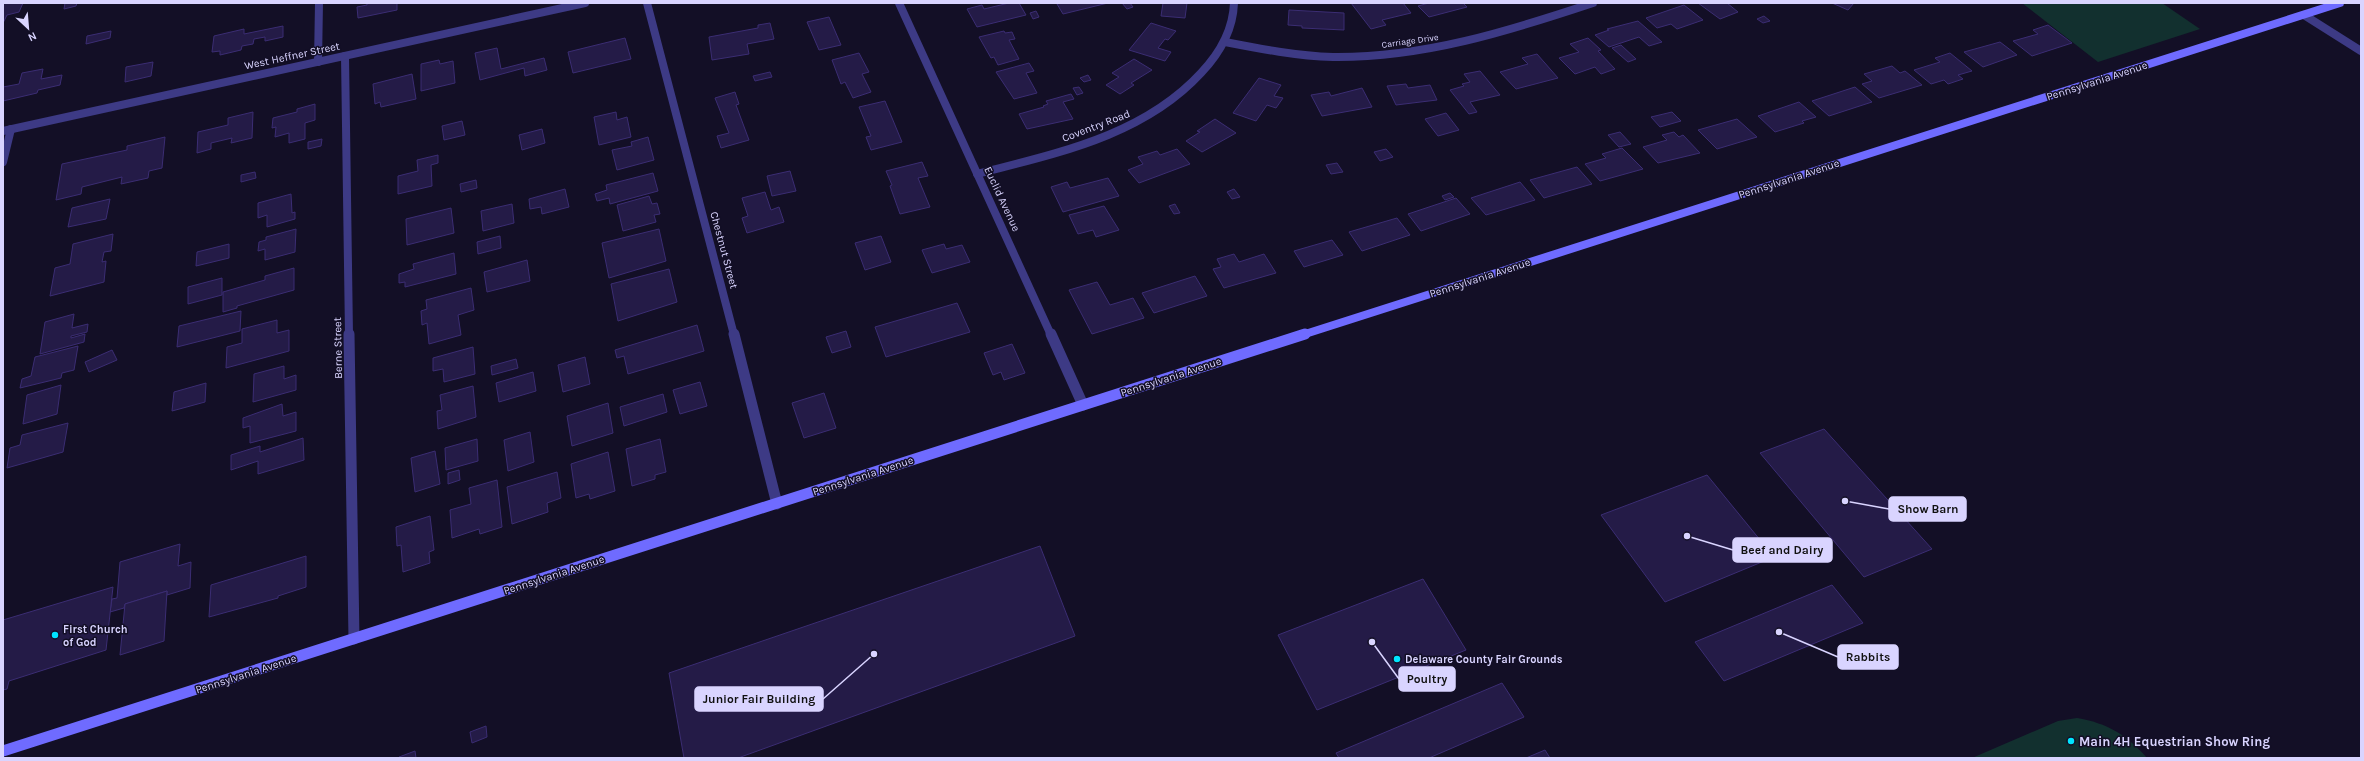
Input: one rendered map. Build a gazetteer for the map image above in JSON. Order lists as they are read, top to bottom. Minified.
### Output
{"streets":{"street":["Carriage Drive","West Heffner Street","Pennsylvania Avenue","Coventry Road","Euclid Avenue","Chestnut Street","Berne Street"]},"crossings":[["Carriage Drive","Coventry Road"],["West Heffner Street","Berne Street"],["Pennsylvania Avenue","Euclid Avenue"],["Pennsylvania Avenue","Chestnut Street"],["Pennsylvania Avenue","Berne Street"],["Coventry Road","Euclid Avenue"]],"places":["Show Barn","Beef and Dairy","Rabbits","First Church of God","Poultry","Junior Fair Building","Delaware County Fair Grounds","Main 4H Equestrian Show Ring"],"north":"bottom right"}
